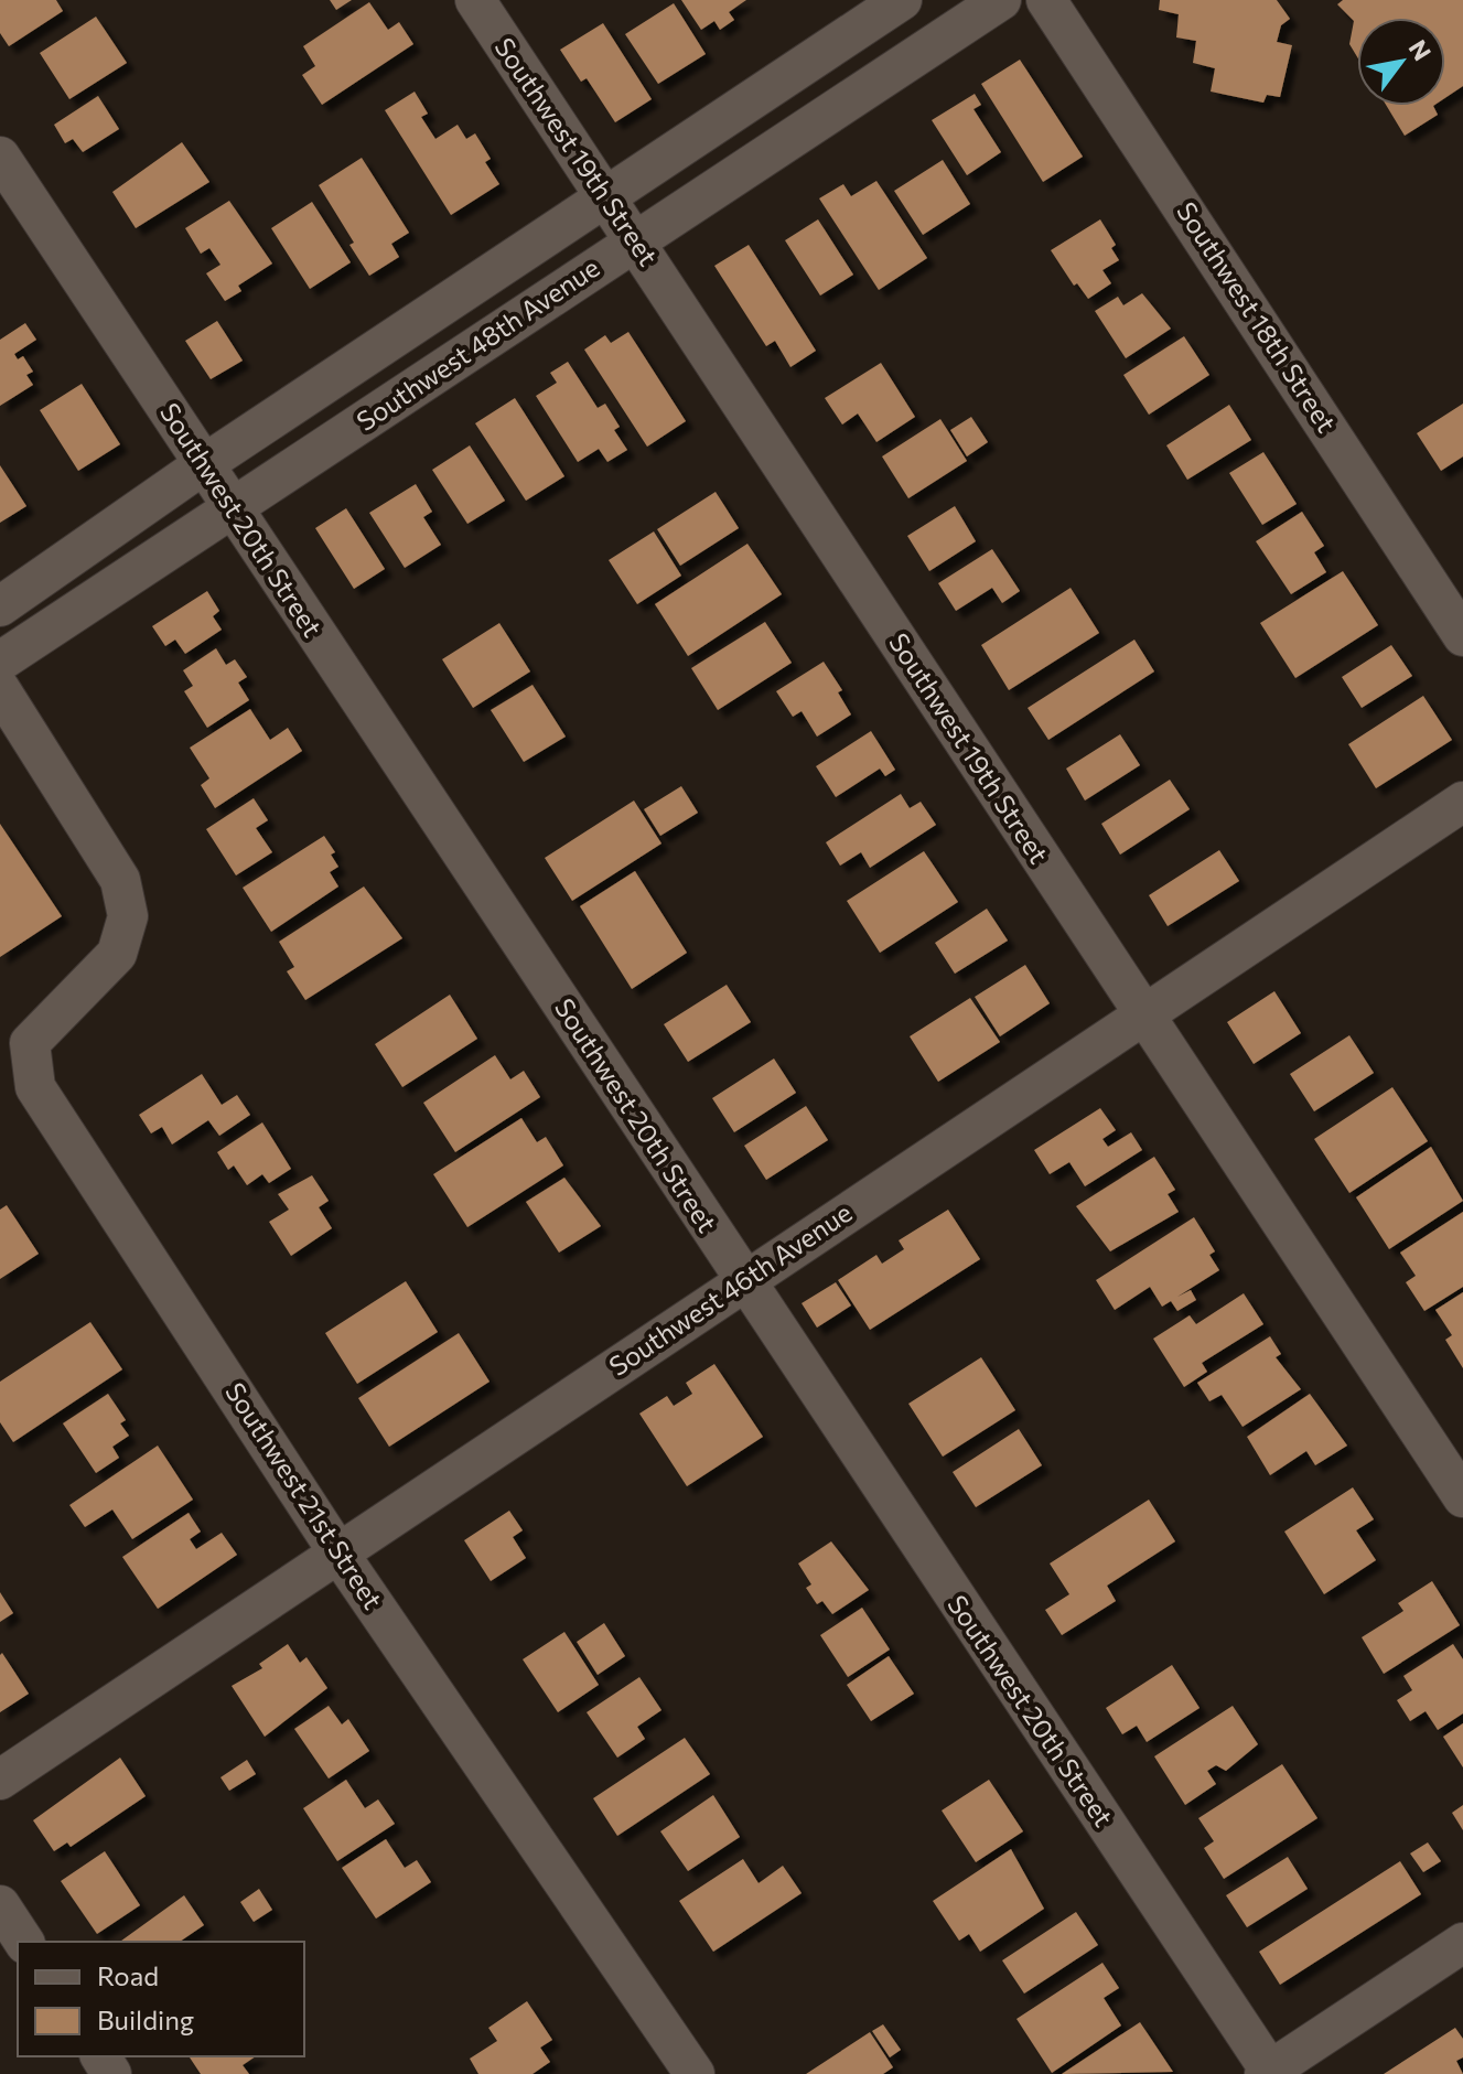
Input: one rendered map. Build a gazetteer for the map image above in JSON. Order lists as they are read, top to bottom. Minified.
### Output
{"streets":{"street":["Southwest 19th Street","Southwest 18th Street","Southwest 48th Avenue","Southwest 20th Street","Southwest 46th Avenue","Southwest 21st Street"]},"crossings":[["Southwest 19th Street","Southwest 48th Avenue"],["Southwest 19th Street","Southwest 46th Avenue"],["Southwest 48th Avenue","Southwest 20th Street"],["Southwest 20th Street","Southwest 46th Avenue"],["Southwest 46th Avenue","Southwest 21st Street"]],"legend":["Road","Building"],"north":"top right"}
